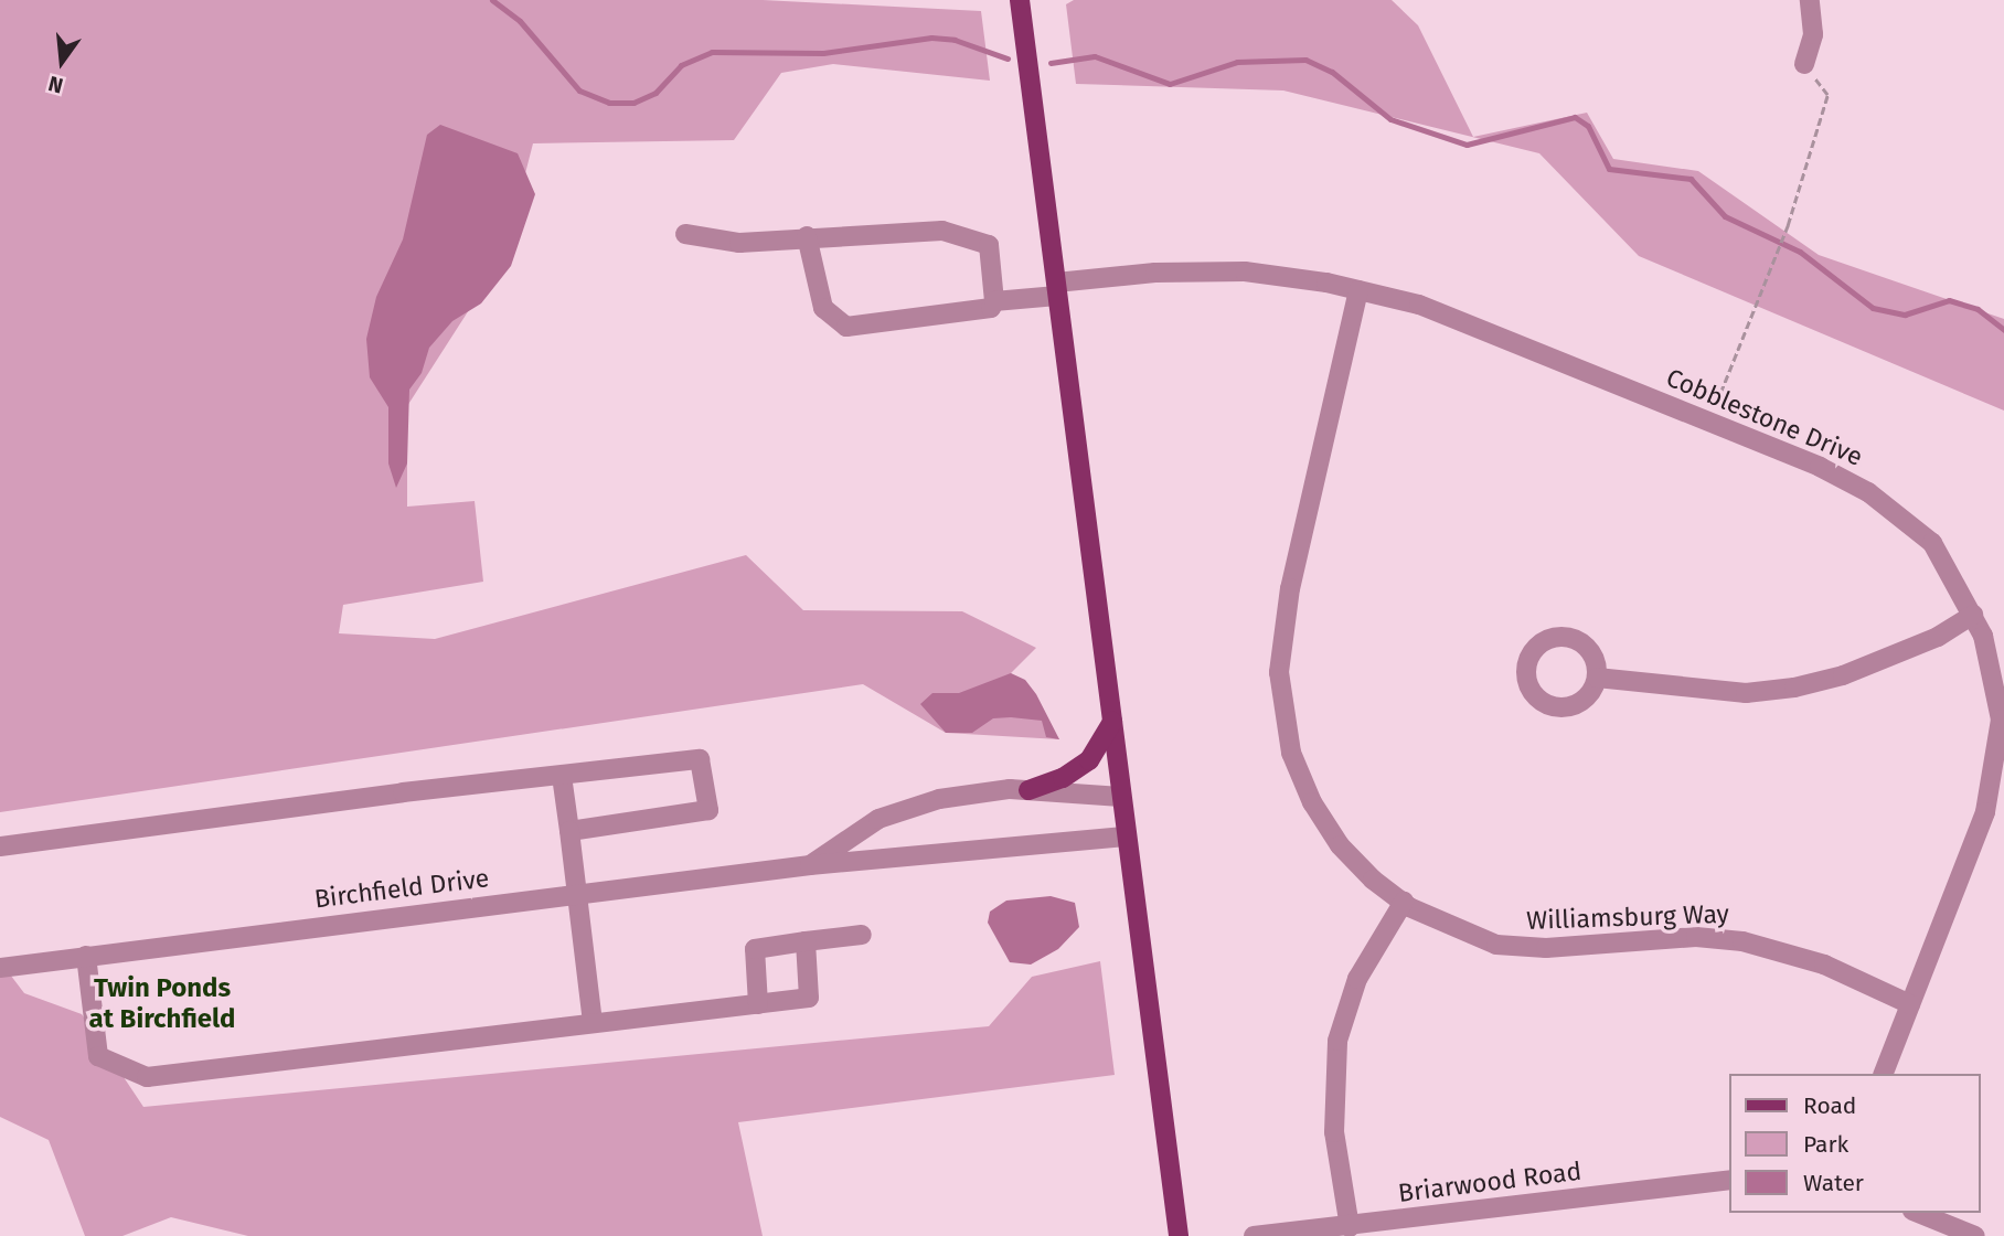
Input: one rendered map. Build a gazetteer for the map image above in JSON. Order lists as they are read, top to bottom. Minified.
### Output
{"streets":{"street":["Cobblestone Drive","Birchfield Drive","Williamsburg Way","Briarwood Road"]},"crossings":[["Cobblestone Drive","Williamsburg Way"]],"districts":["Twin Ponds at Birchfield"],"legend":["Road","Park","Water"],"north":"bottom"}
